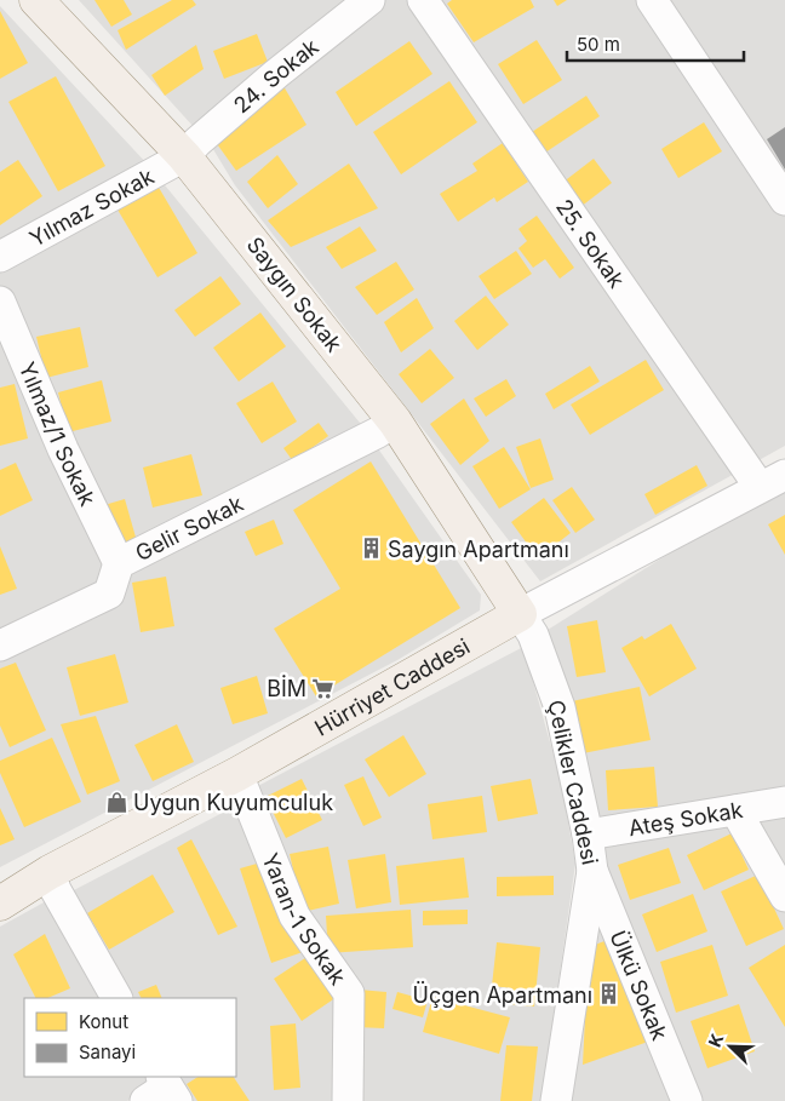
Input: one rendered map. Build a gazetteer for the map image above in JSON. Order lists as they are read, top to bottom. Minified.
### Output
{"streets":{"main road":["Saygın Sokak","Hürriyet Caddesi"],"street":["24. Sokak","Yılmaz Sokak","25. Sokak","Yılmaz/1 Sokak","Gelir Sokak","Çelikler Caddesi","Ateş Sokak","Yaran-1 Sokak","Ülkü Sokak"]},"crossings":[["24. Sokak","Yılmaz Sokak"],["24. Sokak","Saygın Sokak"],["Yılmaz Sokak","Saygın Sokak"],["25. Sokak","Hürriyet Caddesi"],["Saygın Sokak","Gelir Sokak"],["Saygın Sokak","Hürriyet Caddesi"],["Saygın Sokak","Çelikler Caddesi"],["Yılmaz/1 Sokak","Gelir Sokak"],["Hürriyet Caddesi","Çelikler Caddesi"],["Hürriyet Caddesi","Yaran-1 Sokak"],["Çelikler Caddesi","Ateş Sokak"],["Çelikler Caddesi","Ülkü Sokak"]],"places":{"building":["Saygın Apartmanı","Üçgen Apartmanı"],"supermarket":["BİM"],"shop":["Uygun Kuyumculuk"]},"legend":["Konut","Sanayi"],"scale_bar":"50 m","north":"top left"}
